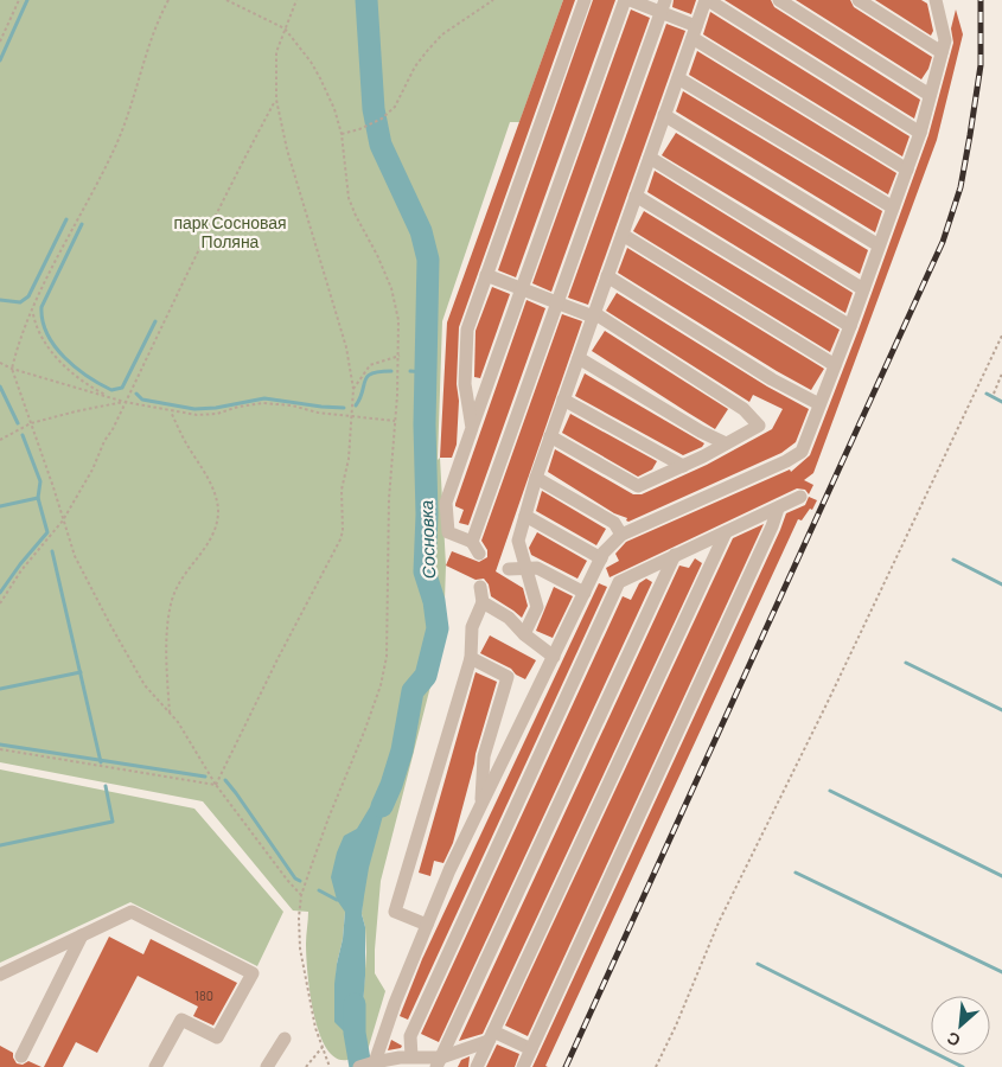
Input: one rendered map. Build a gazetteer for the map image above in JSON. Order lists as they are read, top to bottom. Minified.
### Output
{"water":["Сосновка"],"parks":["парк Сосновая Поляна"],"house_numbers":["180"],"north":"bottom left"}
